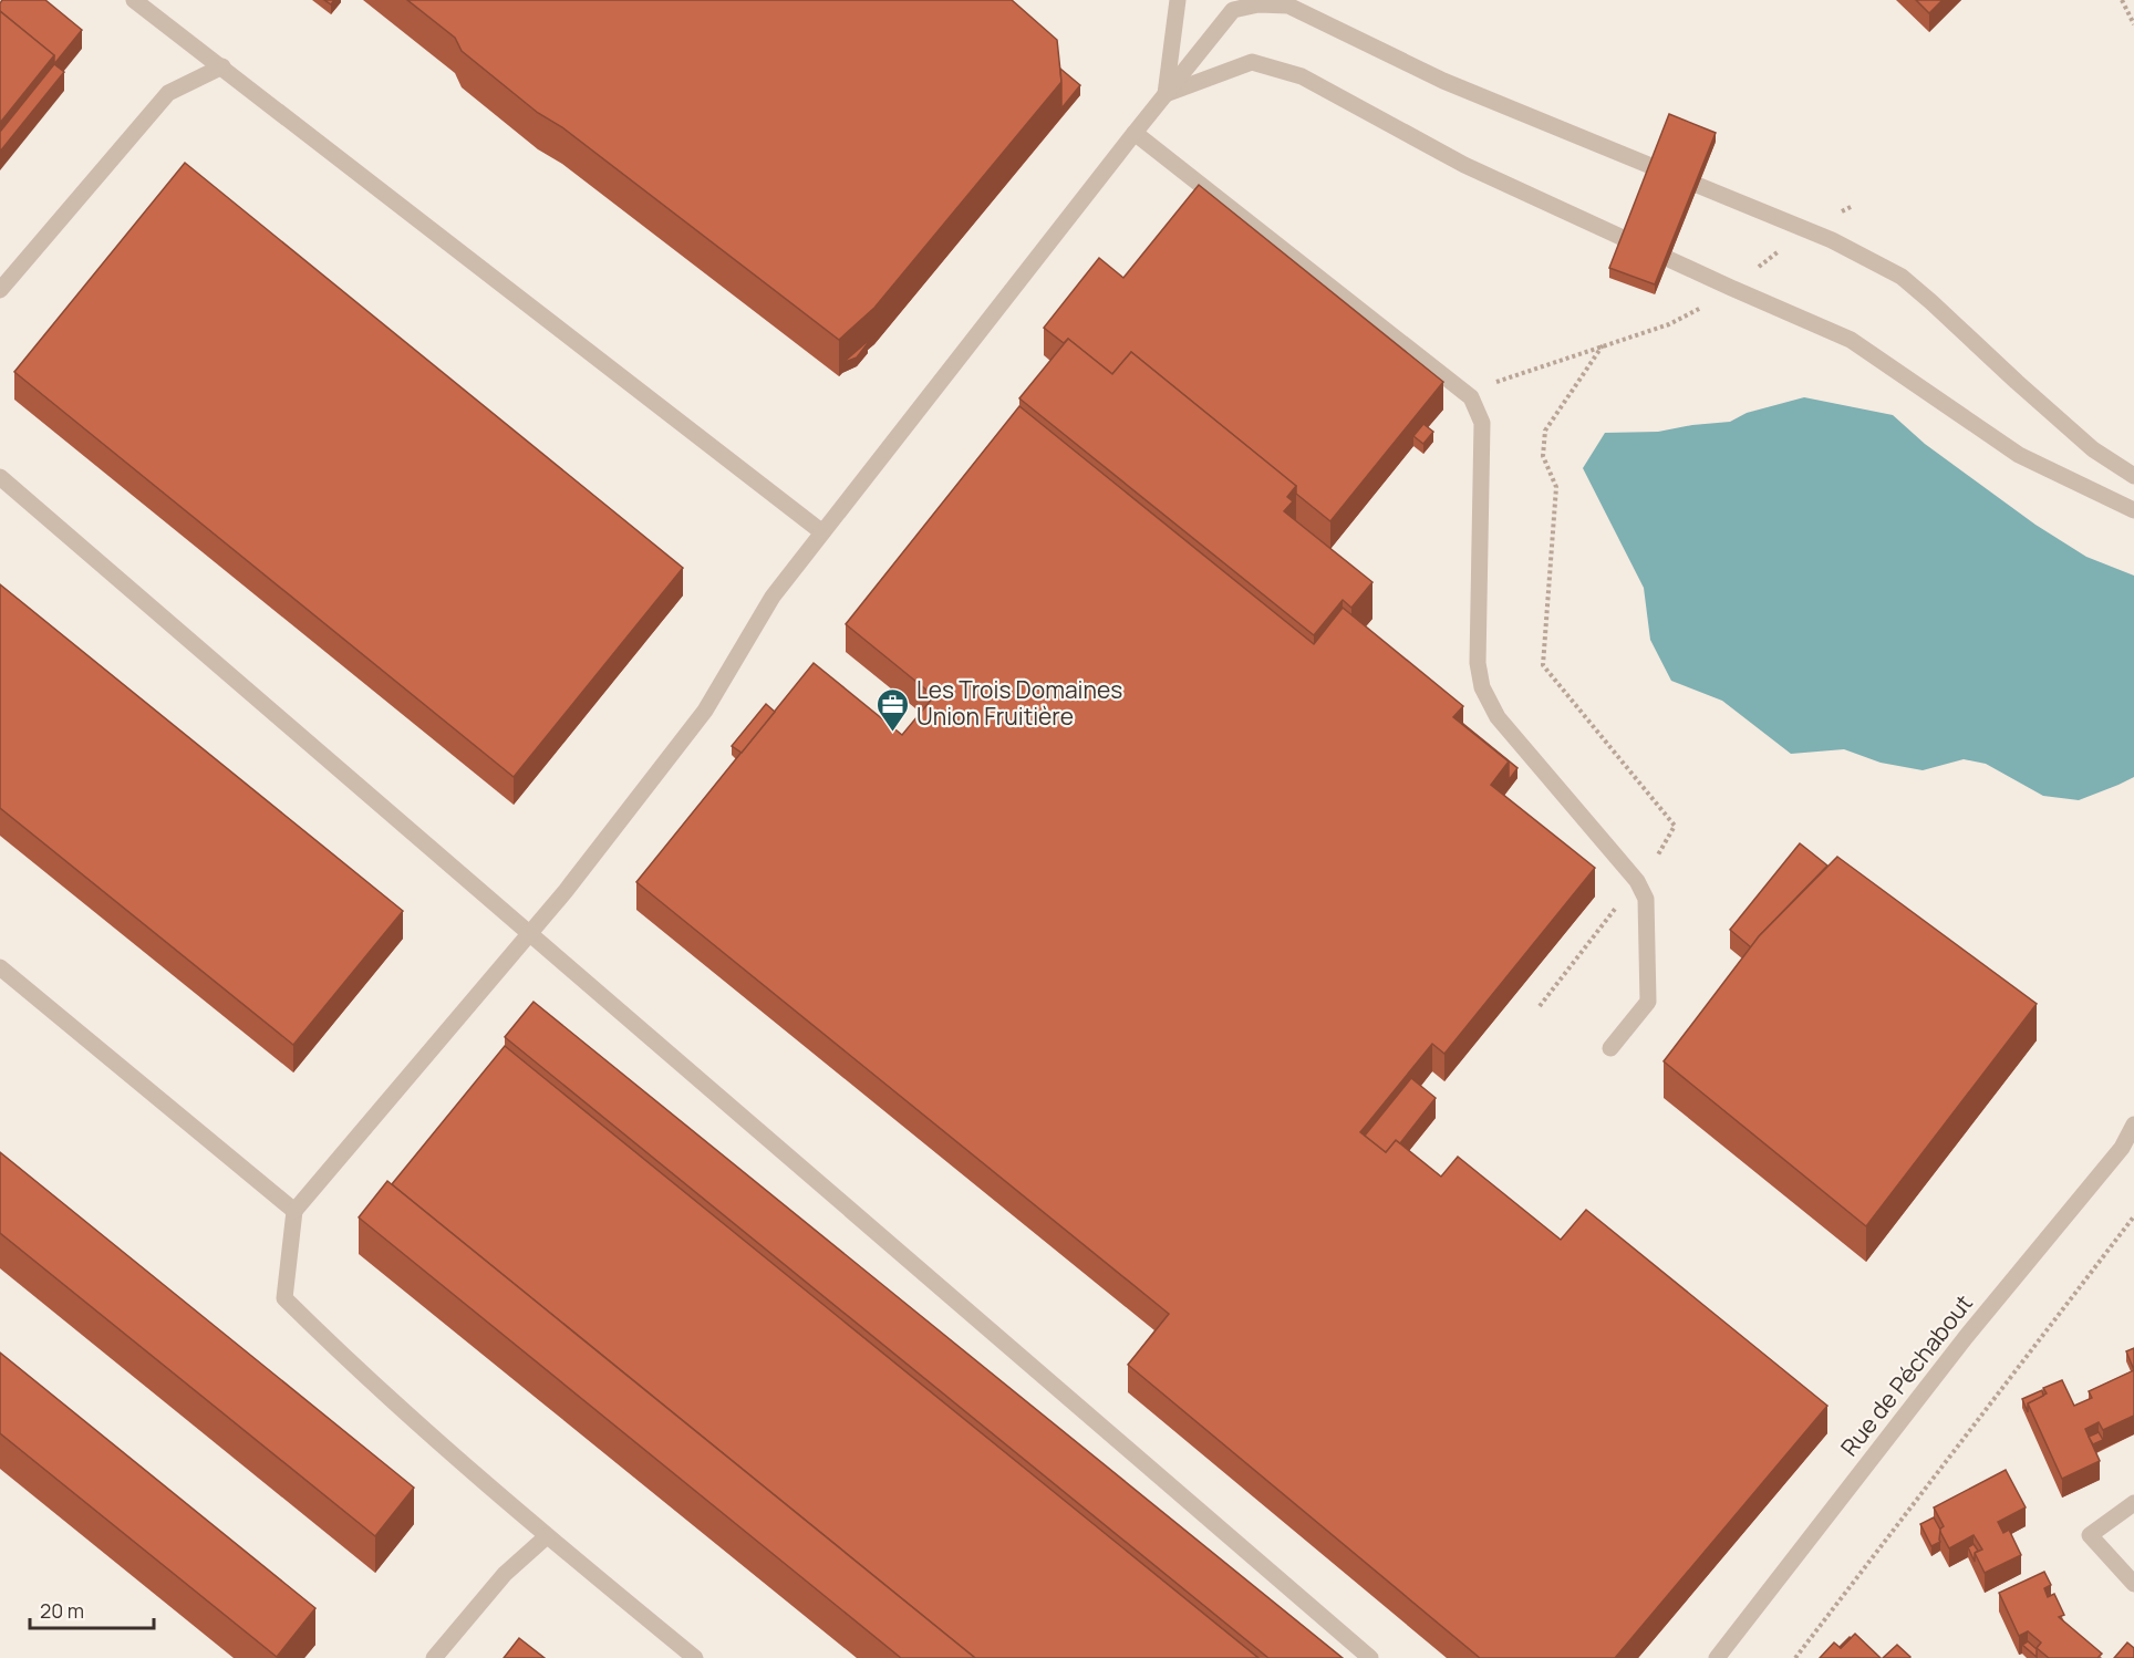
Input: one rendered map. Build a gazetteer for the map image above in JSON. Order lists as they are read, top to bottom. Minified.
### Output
{"streets":{"street":["Rue de Péchabout"]},"places":{"office":["Les Trois Domaines Union Fruitière"]},"scale_bar":"20 m"}
